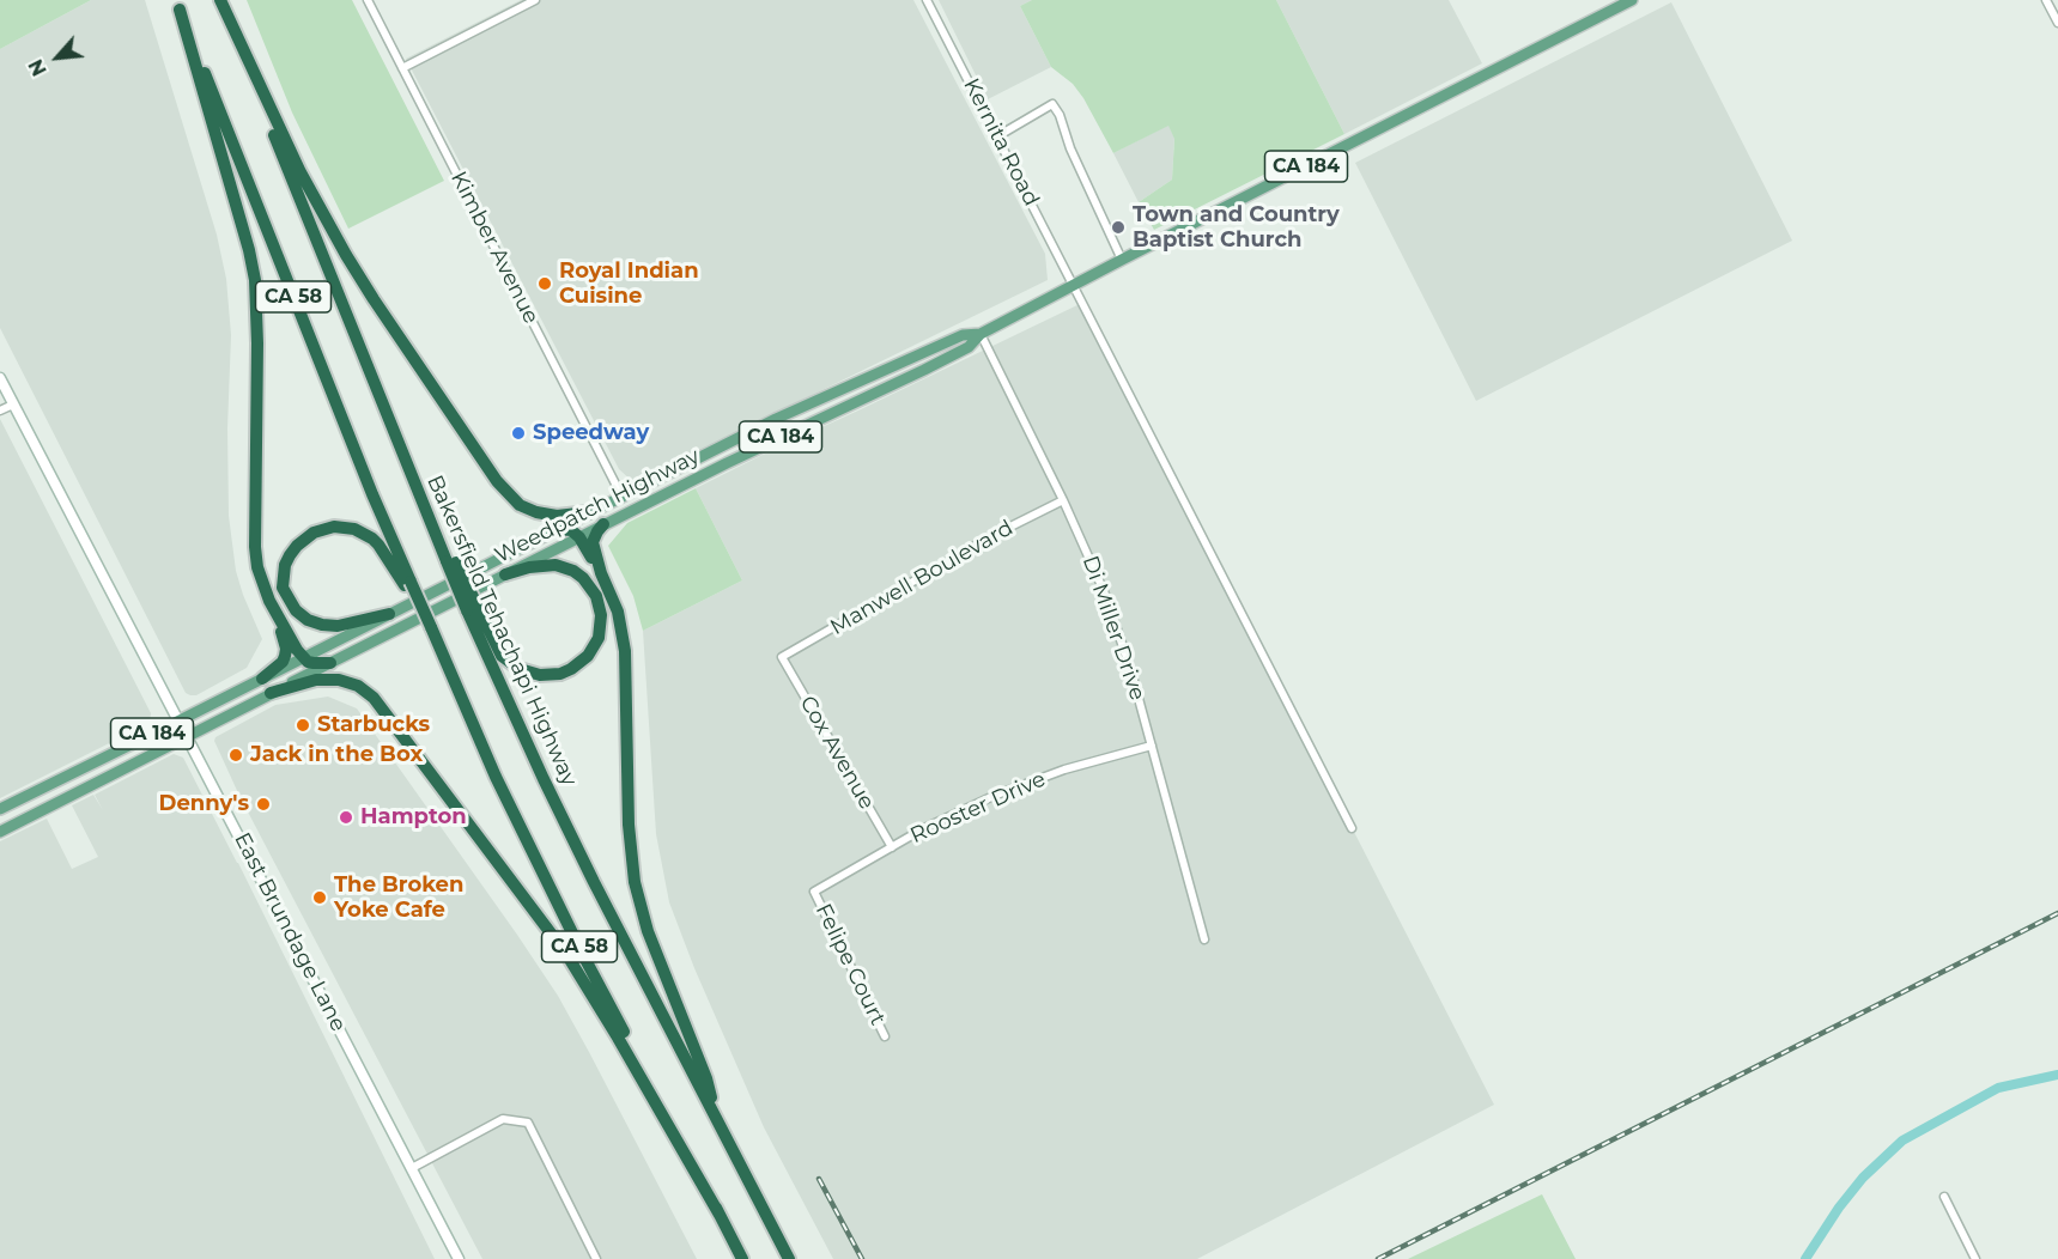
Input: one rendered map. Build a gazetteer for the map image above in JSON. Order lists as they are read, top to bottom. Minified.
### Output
{"streets":{"highway":["CA 58","Bakersfield Tehachapi Highway"],"main road":["CA 184","Weedpatch Highway","East Brundage Lane"],"street":["Kernita Road","Kimber Avenue","Manwell Boulevard","Di Miller Drive","Cox Avenue","Rooster Drive","Felipe Court"]},"crossings":[["Kernita Road","Weedpatch Highway"],["Kimber Avenue","Weedpatch Highway"],["Weedpatch Highway","Di Miller Drive"],["Weedpatch Highway","East Brundage Lane"],["Manwell Boulevard","Di Miller Drive"],["Manwell Boulevard","Cox Avenue"],["Di Miller Drive","Rooster Drive"],["Cox Avenue","Rooster Drive"],["Rooster Drive","Felipe Court"]],"places":["Town and Country Baptist Church","Royal Indian Cuisine","Speedway","Starbucks","Jack in the Box","Denny's","Hampton","The Broken Yoke Cafe"],"north":"bottom left"}
